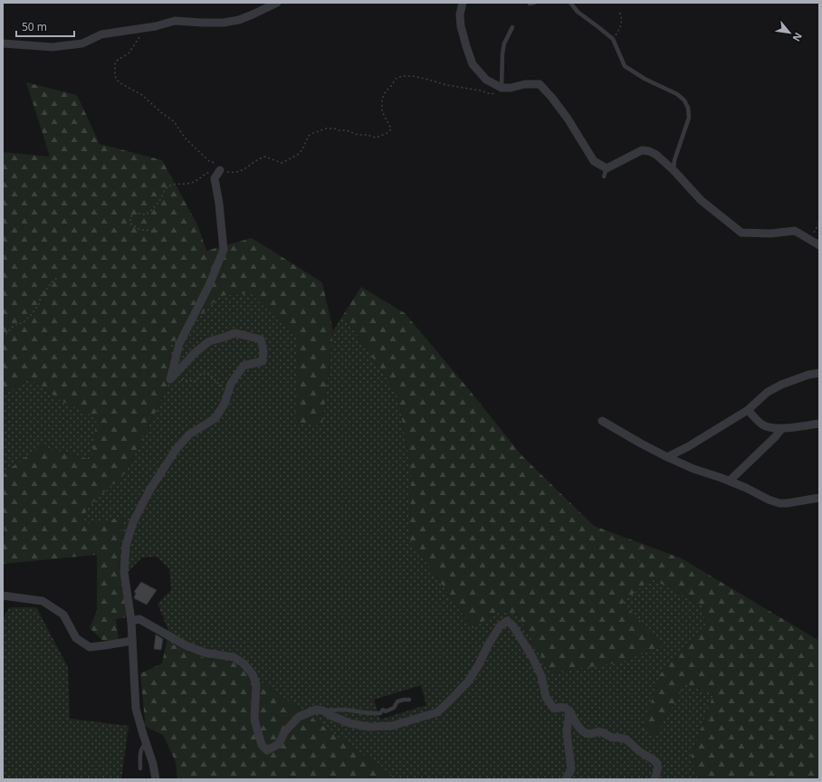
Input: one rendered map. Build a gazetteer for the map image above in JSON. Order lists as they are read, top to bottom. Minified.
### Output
{"scale_bar":"50 m","north":"bottom right"}
